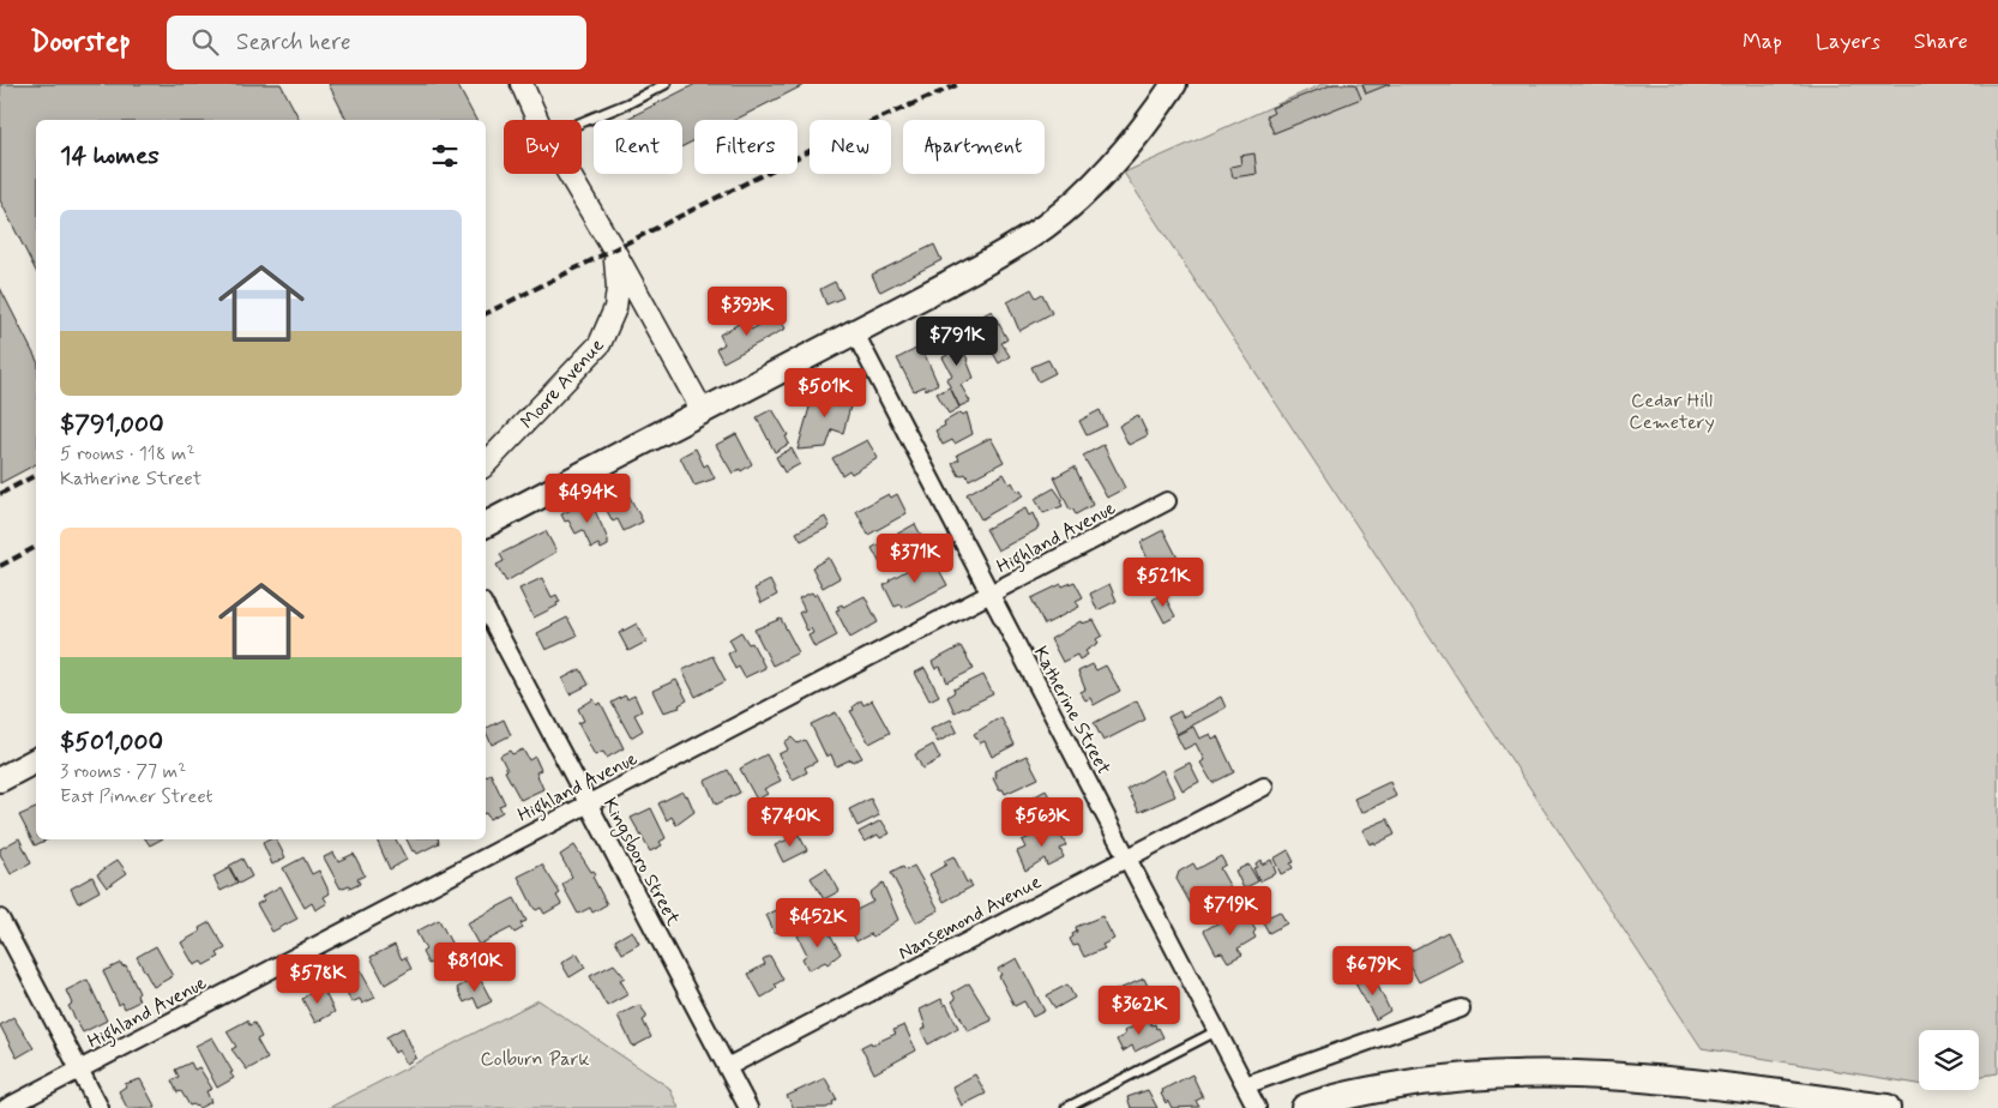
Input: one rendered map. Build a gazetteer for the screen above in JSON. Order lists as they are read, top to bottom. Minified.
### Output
{"streets":{"street":["Moore Avenue","Highland Avenue","Katherine Street","Kingsboro Street","Nansemond Avenue"]},"crossings":[["Highland Avenue","Katherine Street"],["Highland Avenue","Kingsboro Street"],["Katherine Street","Nansemond Avenue"],["Kingsboro Street","Nansemond Avenue"]],"parks":["Cedar Hill Cemetery","Colburn Park"],"page":{"header":"Doorstep","search":"Search here","nav":["Map","Layers","Share"],"chip":["Buy","Rent","Filters","New","Apartment"],"heading":"14 homes","list":[{"name":"$791,000","note":"5 rooms · 118 m² · Katherine Street"},{"name":"$501,000","note":"3 rooms · 77 m² · East Pinner Street"}],"price":["$393K","$791K","$501K","$494K","$371K","$521K","$740K","$563K","$719K","$452K","$810K","$679K","$578K","$362K"]}}
